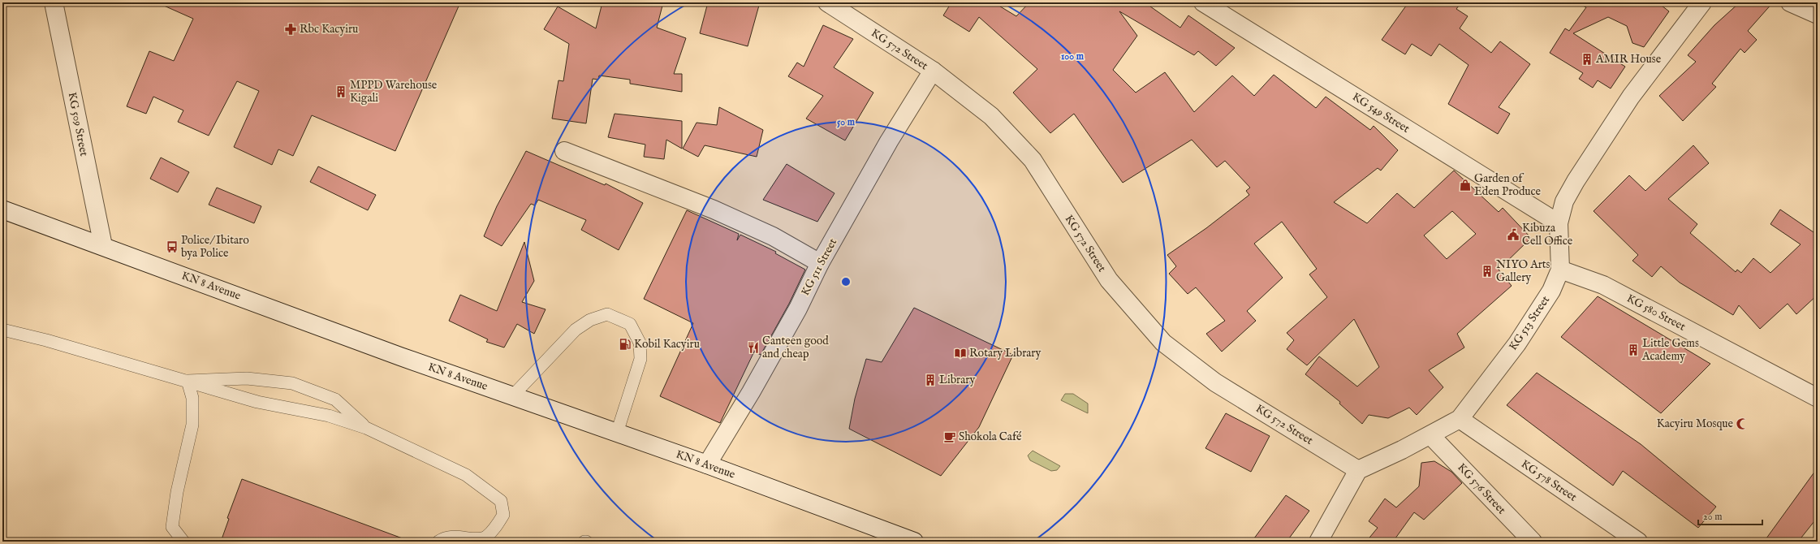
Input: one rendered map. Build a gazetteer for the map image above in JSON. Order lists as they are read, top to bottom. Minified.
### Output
{"streets":{"street":["KG 572 Street","KG 549 Street","KG 509 Street","KG 511 Street","KN 8 Avenue","KG 580 Street","KG 513 Street","KG 578 Street","KG 576 Street"]},"crossings":[["KG 572 Street","KG 511 Street"],["KG 572 Street","KG 513 Street"],["KG 549 Street","KG 513 Street"],["KG 509 Street","KN 8 Avenue"],["KG 511 Street","KN 8 Avenue"],["KG 580 Street","KG 513 Street"],["KG 513 Street","KG 578 Street"],["KG 513 Street","KG 576 Street"]],"places":{"pharmacy":["Rbc Kacyiru"],"building":["AMIR House","MPPD Warehouse Kigali","NIYO Arts Gallery","Little Gems Academy","Library"],"shop":["Garden of Eden Produce"],"public building":["Kibuza Cell Office"],"bus stop":["Police/ Ibitaro bya Police"],"fuel station":["Kobil Kacyiru"],"restaurant":["Canteen good and cheap"],"library":["Rotary Library"],"mosque":["Kacyiru Mosque"],"cafe":["Shokola Café"]},"scale_bar":"20 m","rings":["100 m","50 m"]}
